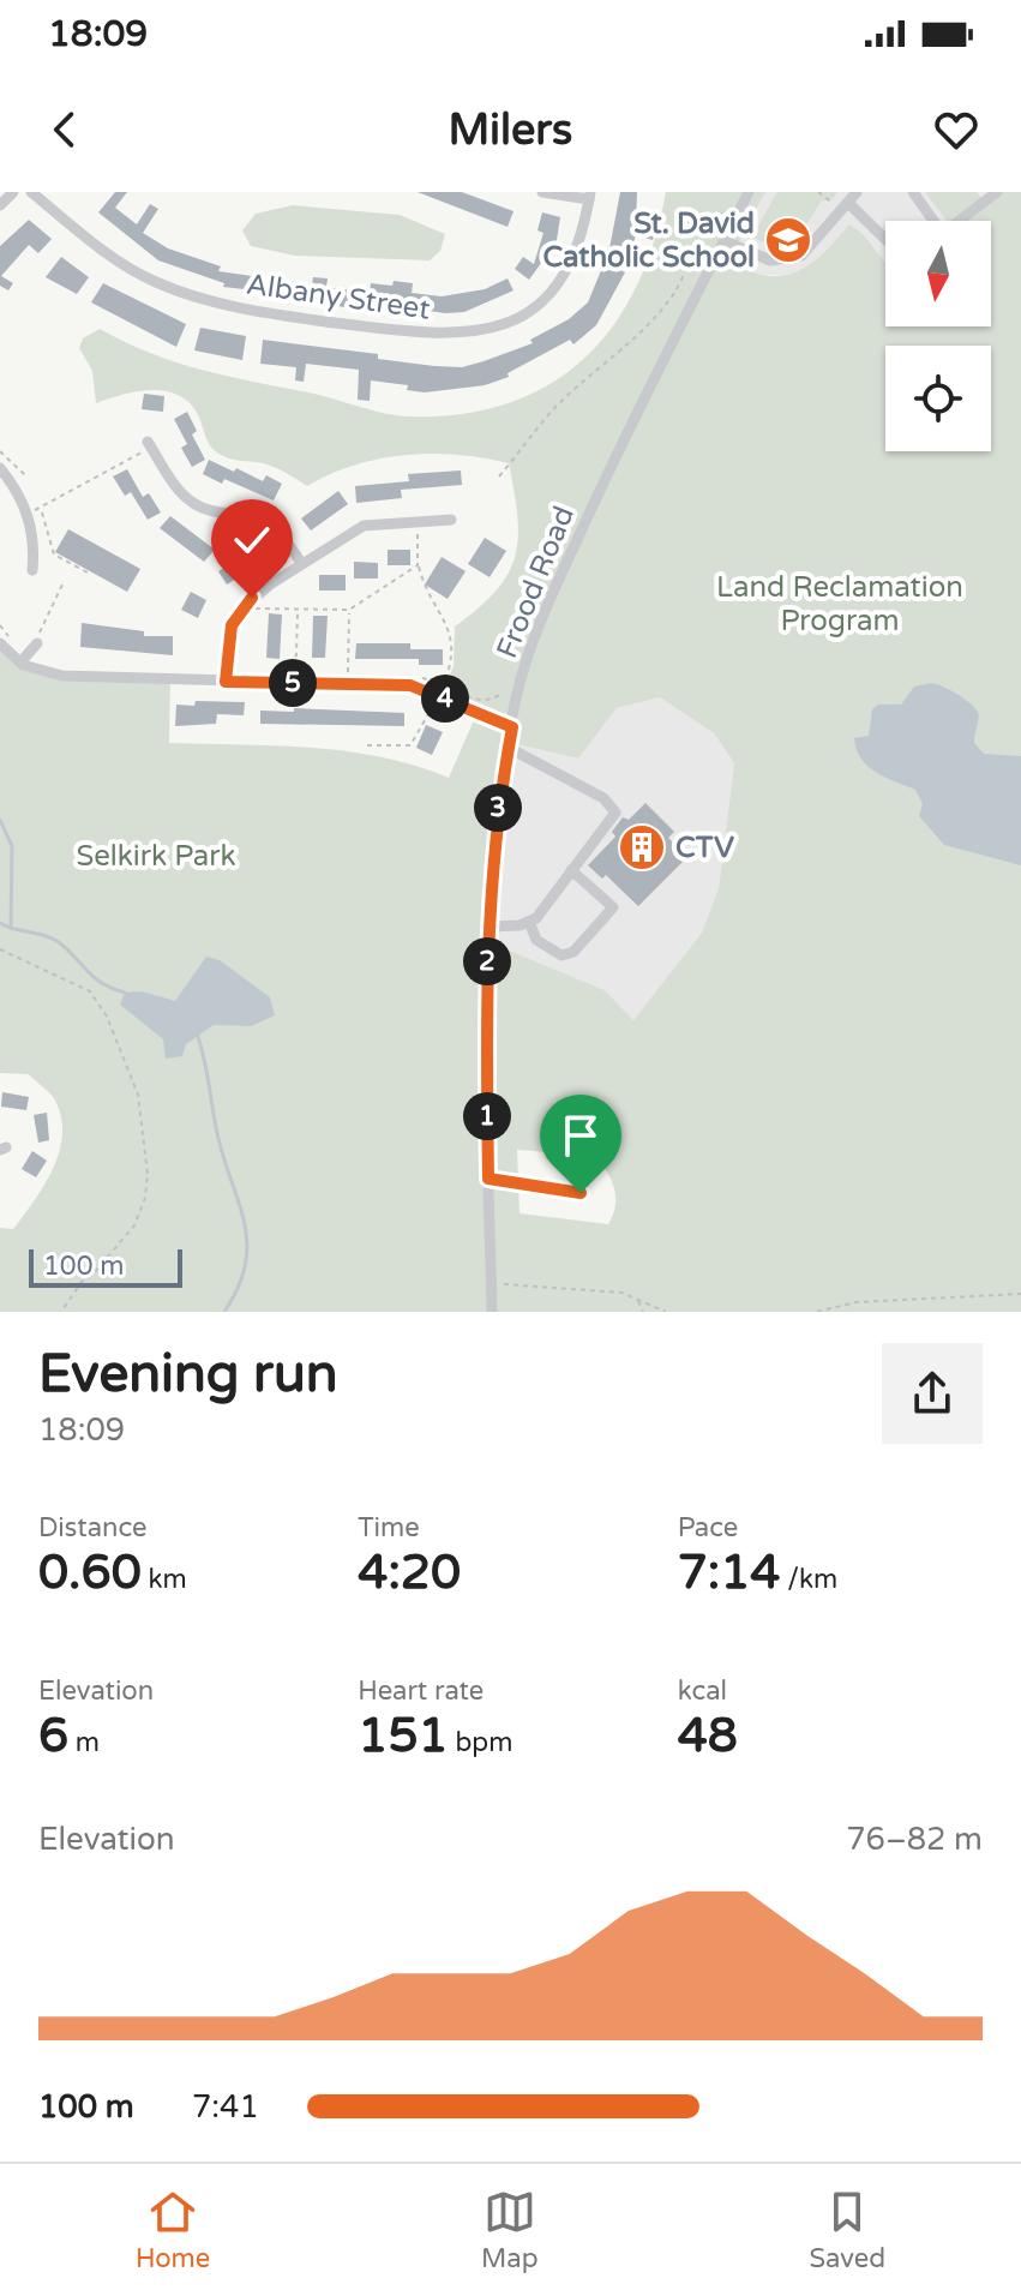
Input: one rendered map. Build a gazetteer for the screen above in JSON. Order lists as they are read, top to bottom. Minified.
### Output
{"streets":{"street":["Albany Street","Frood Road"]},"parks":["Land Reclamation Program","Selkirk Park"],"places":{"school or university":["St. David Catholic School"],"building":["CTV"]},"scale_bar":"100 m","north":"bottom","page":{"status":"18:09","header":"Milers","pins":["5","4","3","2","1"],"scale":"100 m","heading":["Evening run","18:09"],"stats":[["Distance","0.60 km"],["Time","4:20"],["Pace","7:14 /km"],["Elevation","6 m"],["Heart rate","151 bpm"],["kcal","48"]],"chart":["Elevation","76–82 m"],"list":[{"name":"100 m","note":"7:41"}],"tabs":["Home","Map","Saved"]}}
